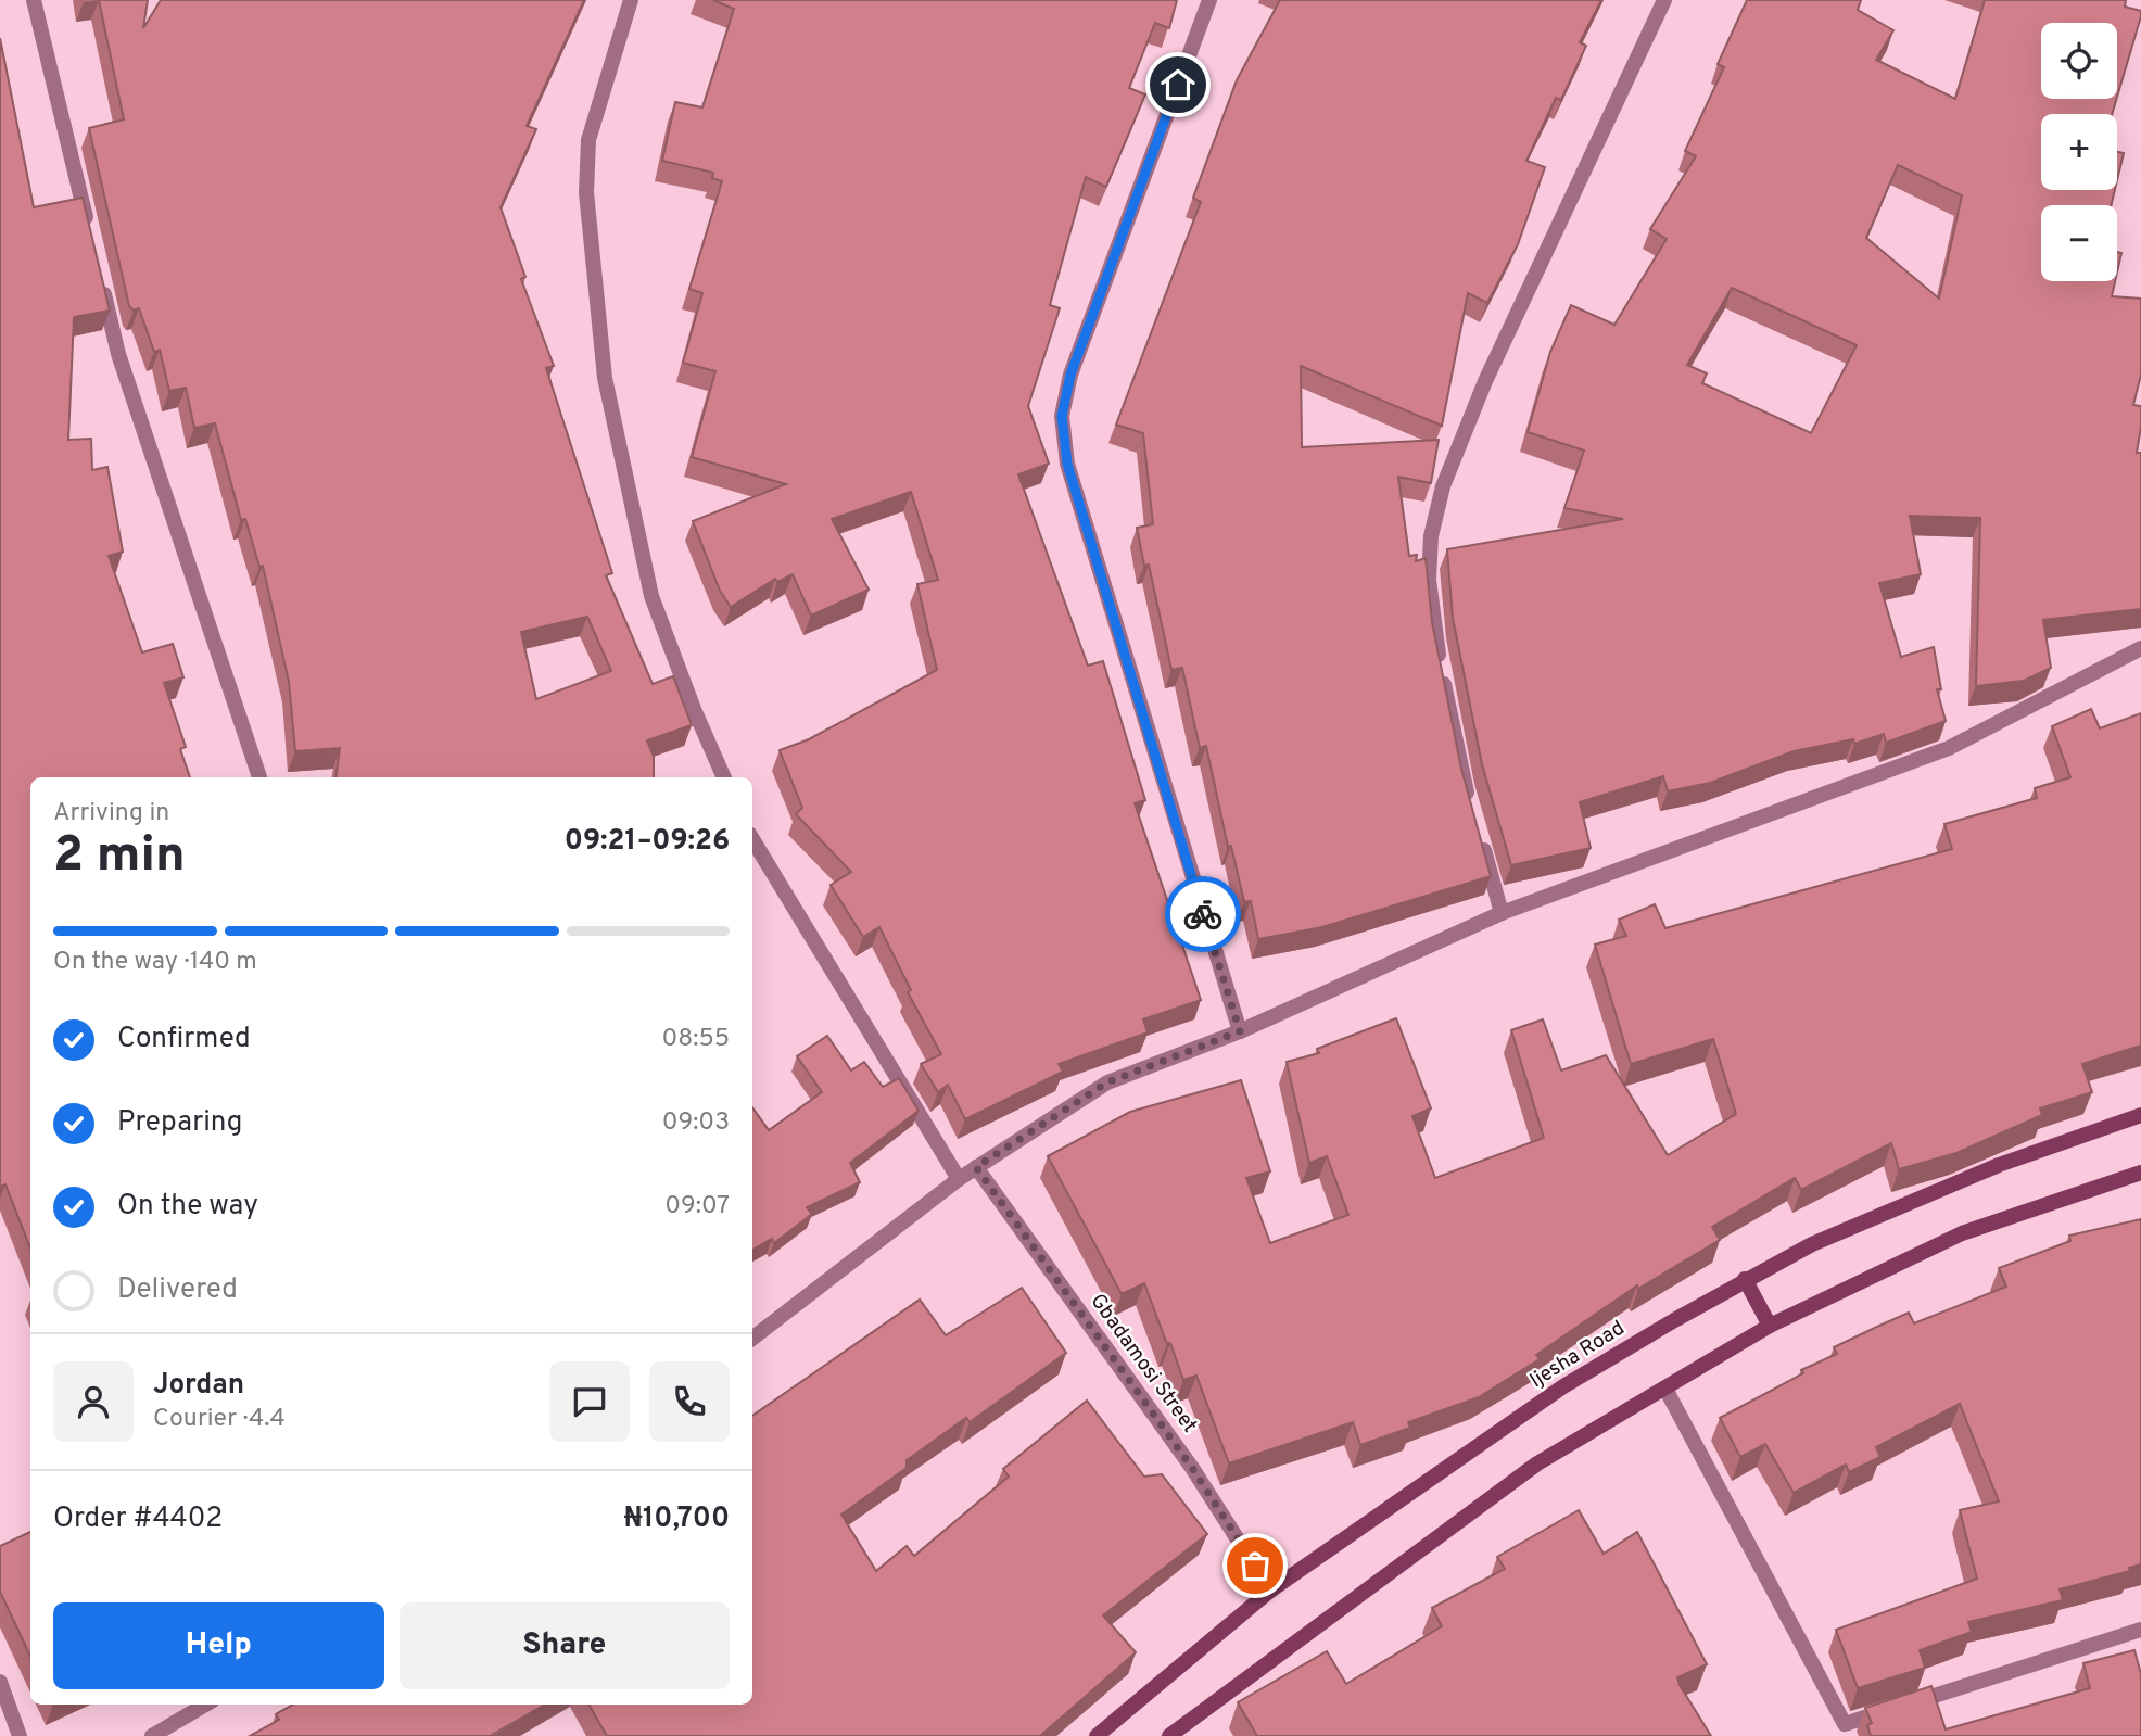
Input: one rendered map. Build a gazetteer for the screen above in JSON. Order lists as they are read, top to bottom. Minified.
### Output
{"streets":{"main road":["Ijesha Road"],"street":["Gbadamosi Street"]},"crossings":[["Ijesha Road","Gbadamosi Street"]],"page":{"map_buttons":["+","−"],"heading":["2 min","Arriving in","09:21–09:26"],"panel":["Jordan","Courier · 4.4","Order #4402","₦10,700"],"bar":"On the way · 140 m","list":[["Confirmed","08:55"],["Preparing","09:03"],["On the way","09:07"],"Delivered"],"buttons":["Help","Share"]}}
